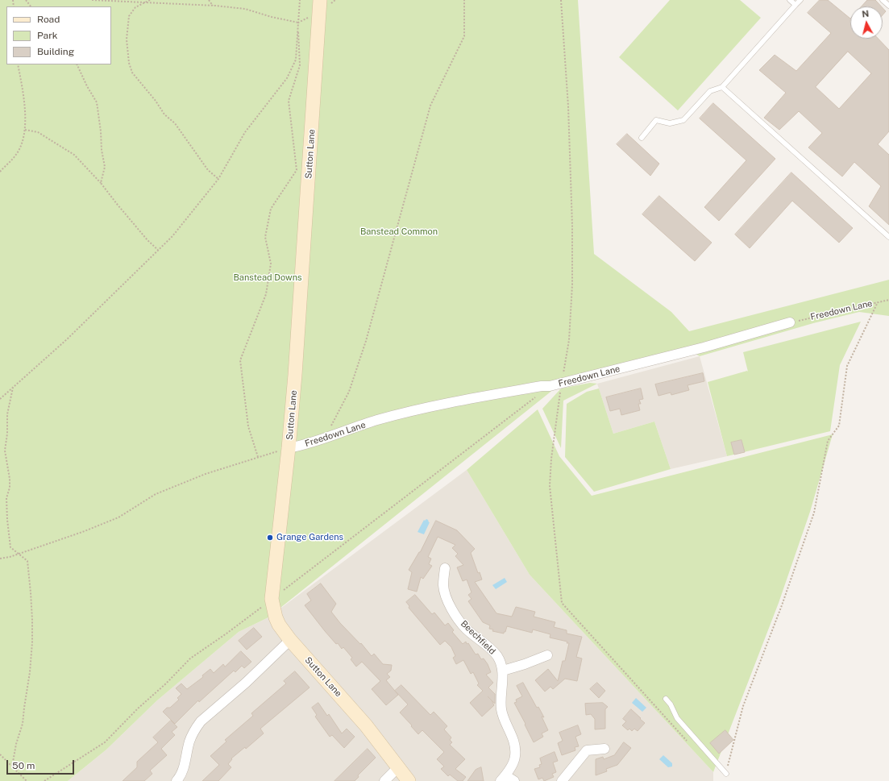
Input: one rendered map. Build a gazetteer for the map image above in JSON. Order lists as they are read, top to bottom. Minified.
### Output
{"streets":{"main road":["Sutton Lane"],"street":["Freedown Lane","Beechfield"]},"crossings":[["Sutton Lane","Freedown Lane"]],"parks":["Banstead Common","Banstead Downs"],"places":["Grange Gardens"],"legend":["Road","Park","Building"],"scale_bar":"50 m","north":"top"}
